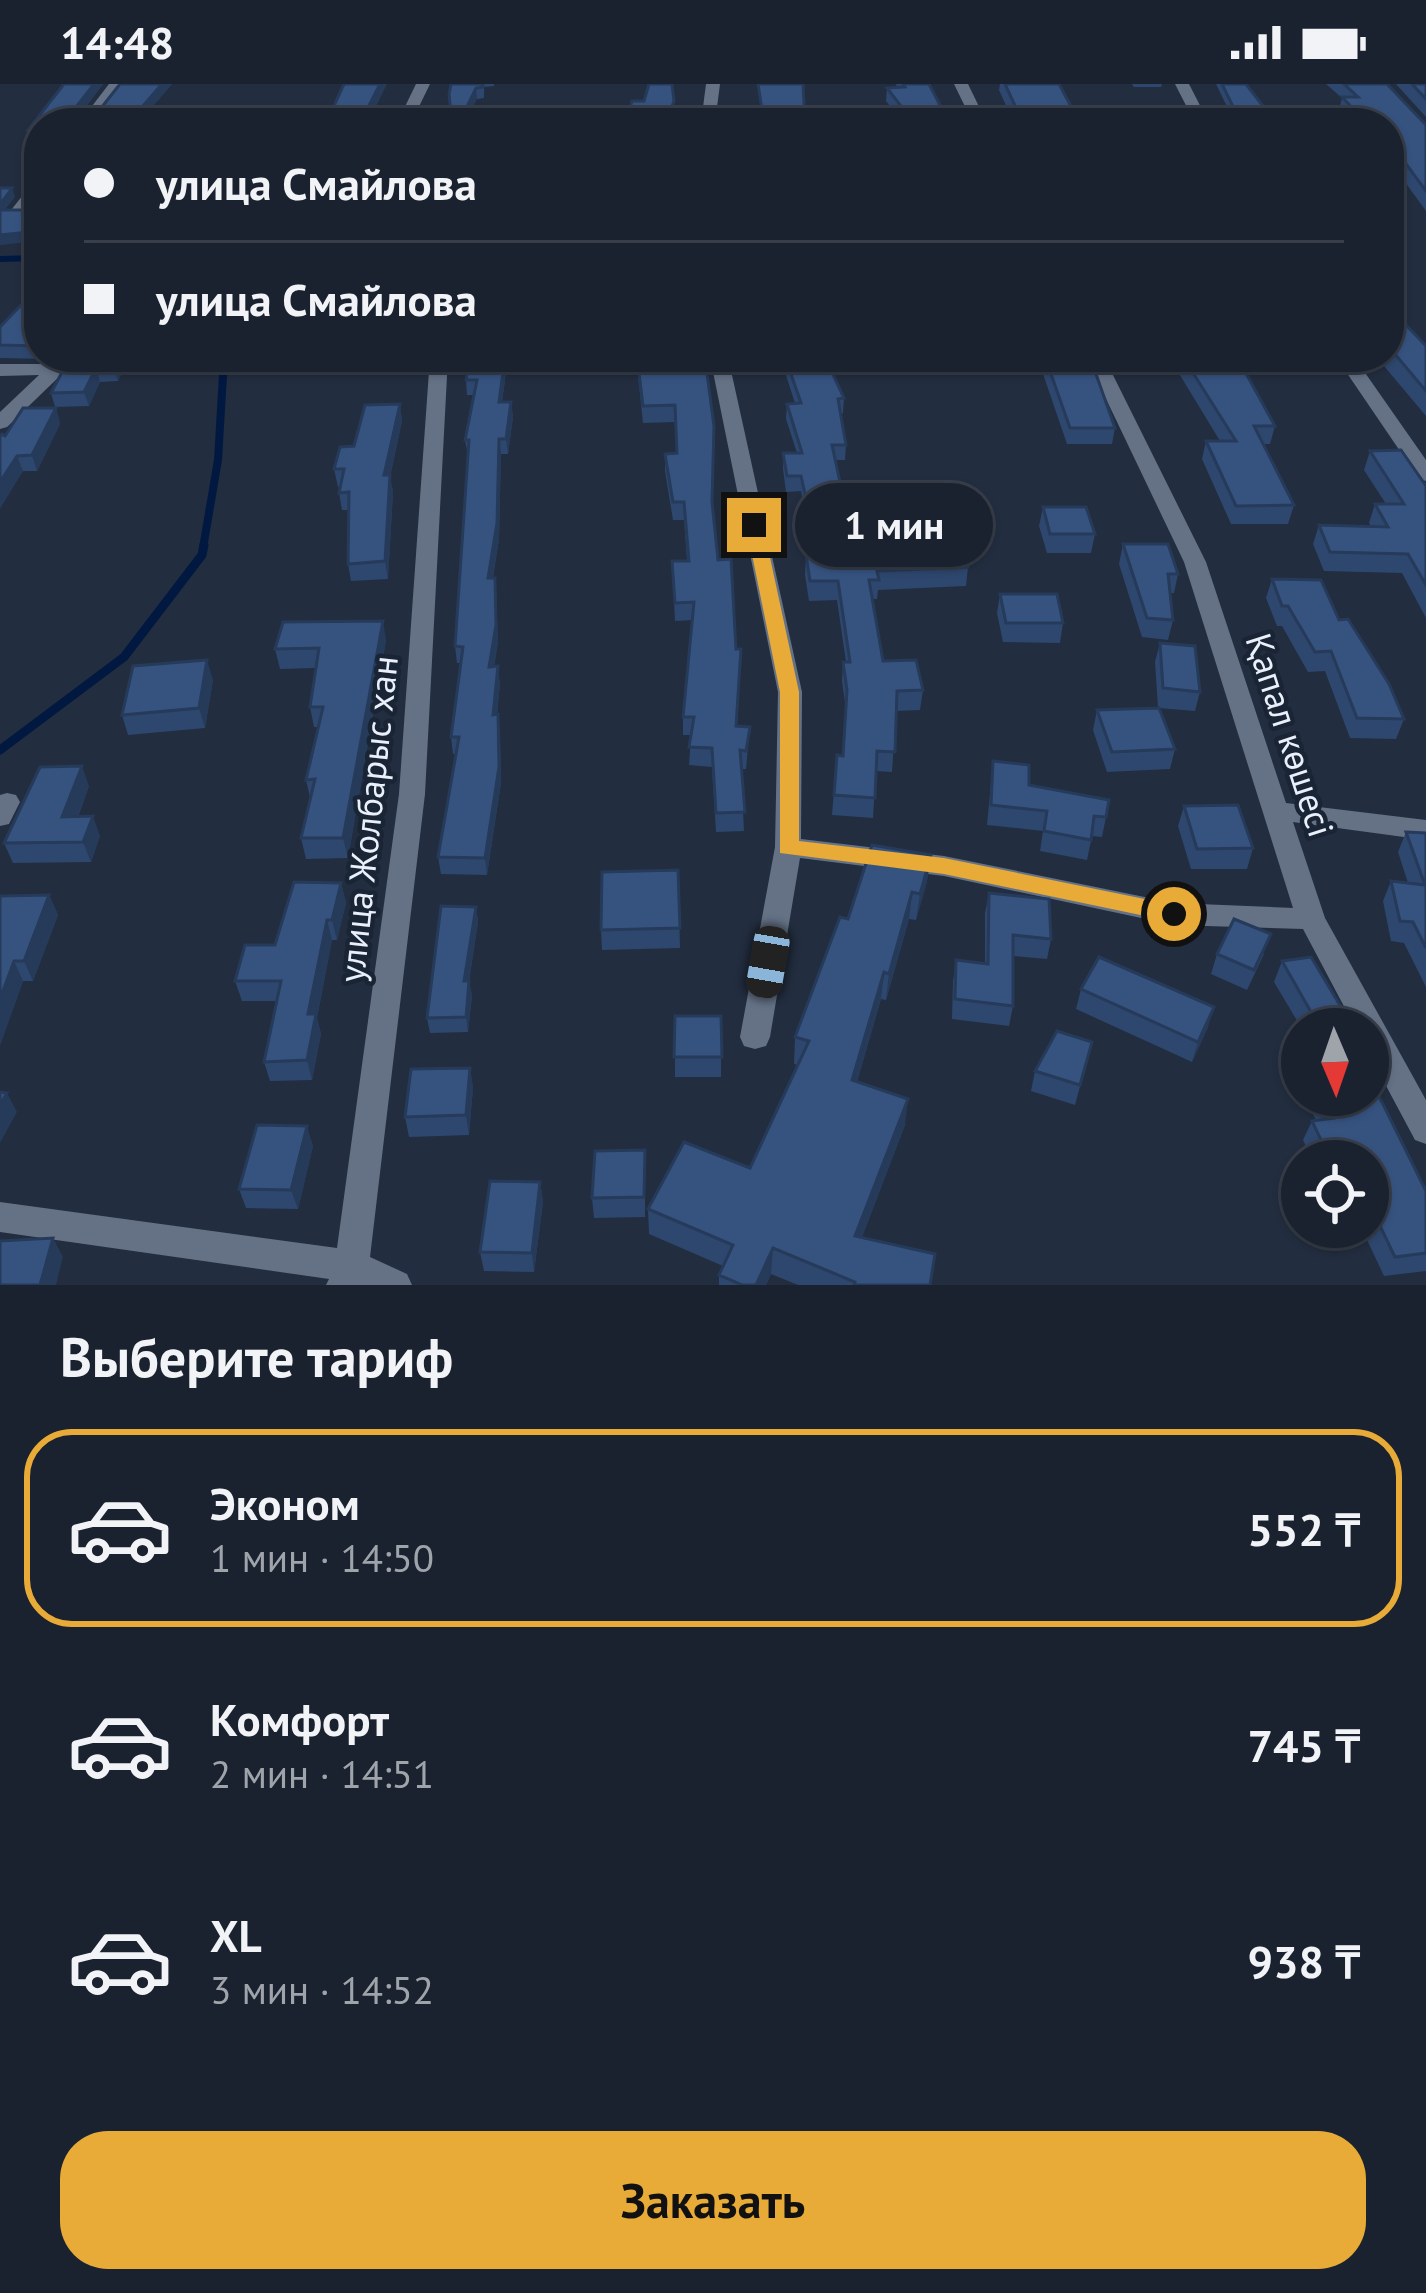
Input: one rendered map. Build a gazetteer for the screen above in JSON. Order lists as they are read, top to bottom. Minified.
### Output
{"streets":{"street":["Қапал көшесі","улица Жолбарыс хан"]},"north":"bottom","page":{"status":"14:48","banner":["улица Смайлова","улица Смайлова"],"bubble":"1 мин","heading":"Выберите тариф","list":[{"name":"Эконом","note":"1 мин · 14:50","value":"552 ₸"},{"name":"Комфорт","note":"2 мин · 14:51","value":"745 ₸"},{"name":"XL","note":"3 мин · 14:52","value":"938 ₸"}],"buttons":"Заказать"}}
